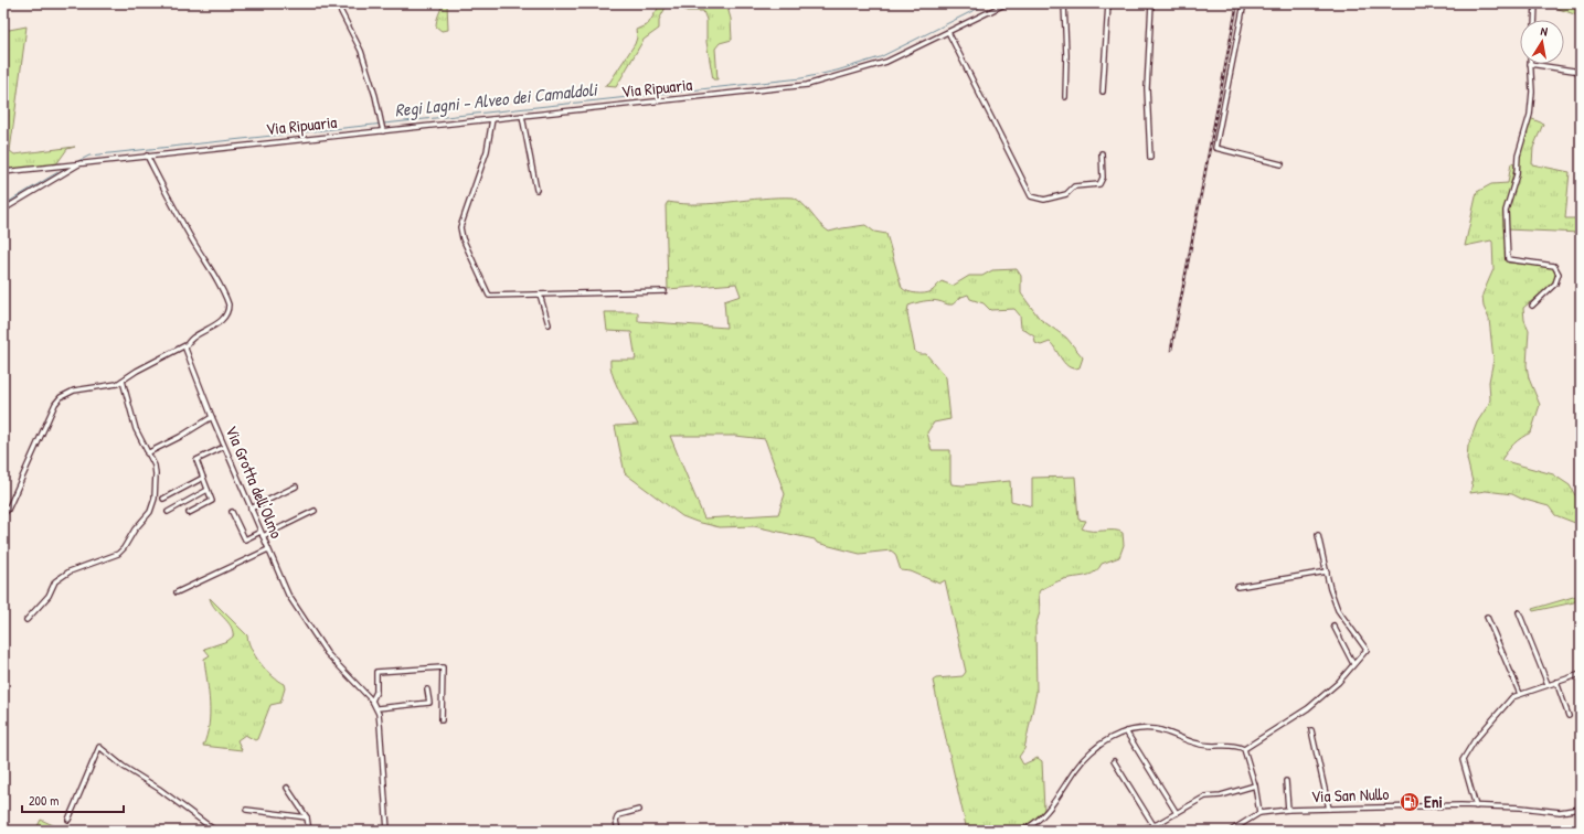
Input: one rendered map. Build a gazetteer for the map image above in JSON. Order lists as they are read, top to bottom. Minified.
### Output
{"streets":{"street":["Via Ripuaria","Via Grotta dell'Olmo","Via San Nullo"]},"water":["Regi Lagni - Alveo dei Camaldoli"],"places":{"fuel station":["Eni"]},"scale_bar":"200 m","north":"top"}
